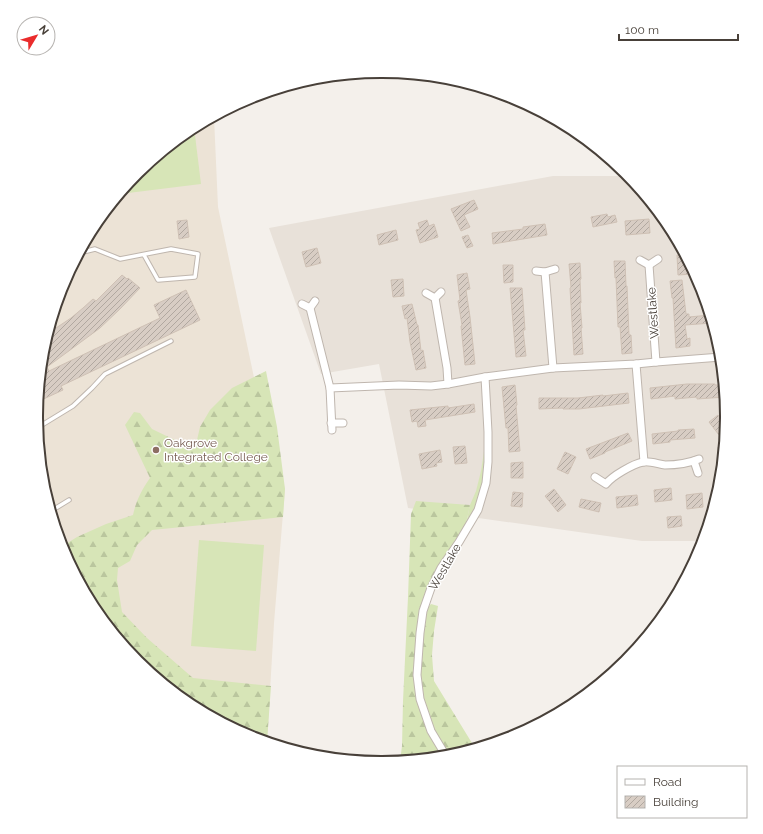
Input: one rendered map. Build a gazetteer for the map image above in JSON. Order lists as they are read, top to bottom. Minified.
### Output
{"streets":{"street":["Westlake"]},"places":["Oakgrove Integrated College"],"legend":["Road","Building"],"scale_bar":"100 m","north":"top right"}
